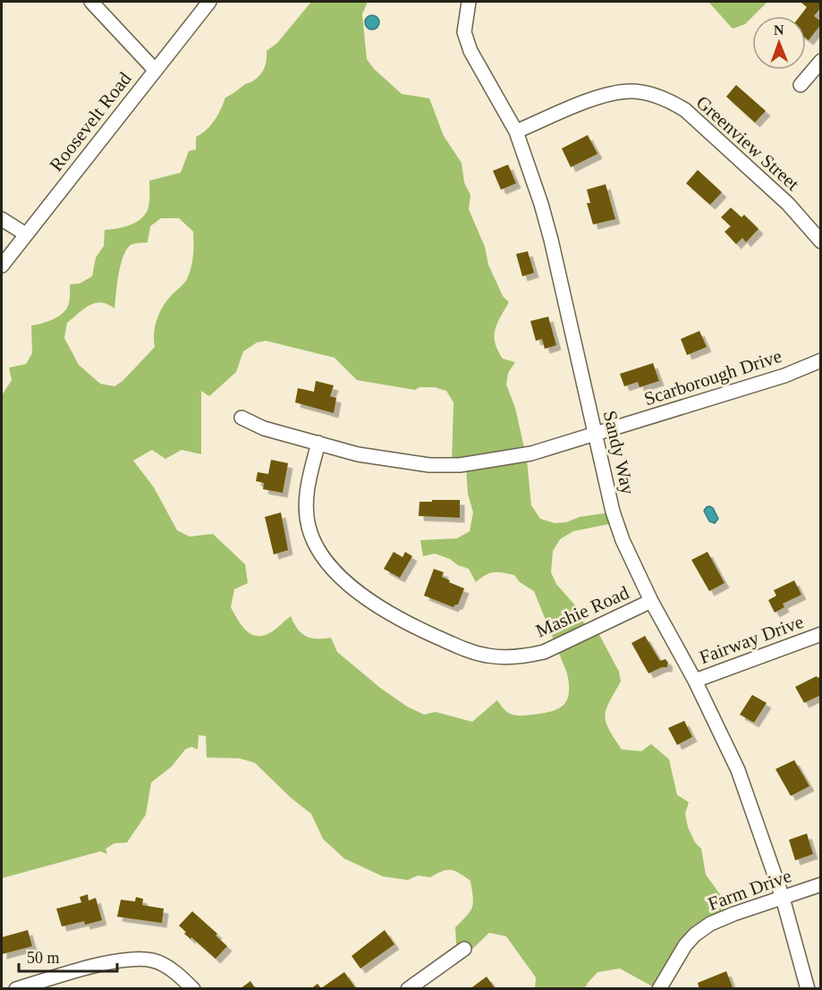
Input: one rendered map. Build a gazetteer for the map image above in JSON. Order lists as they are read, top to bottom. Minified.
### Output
{"streets":{"street":["Roosevelt Road","Greenview Street","Scarborough Drive","Sandy Way","Mashie Road","Fairway Drive","Farm Drive"]},"crossings":[["Greenview Street","Sandy Way"],["Scarborough Drive","Sandy Way"],["Scarborough Drive","Mashie Road"],["Sandy Way","Mashie Road"],["Sandy Way","Fairway Drive"],["Sandy Way","Farm Drive"]],"scale_bar":"50 m","north":"top"}
